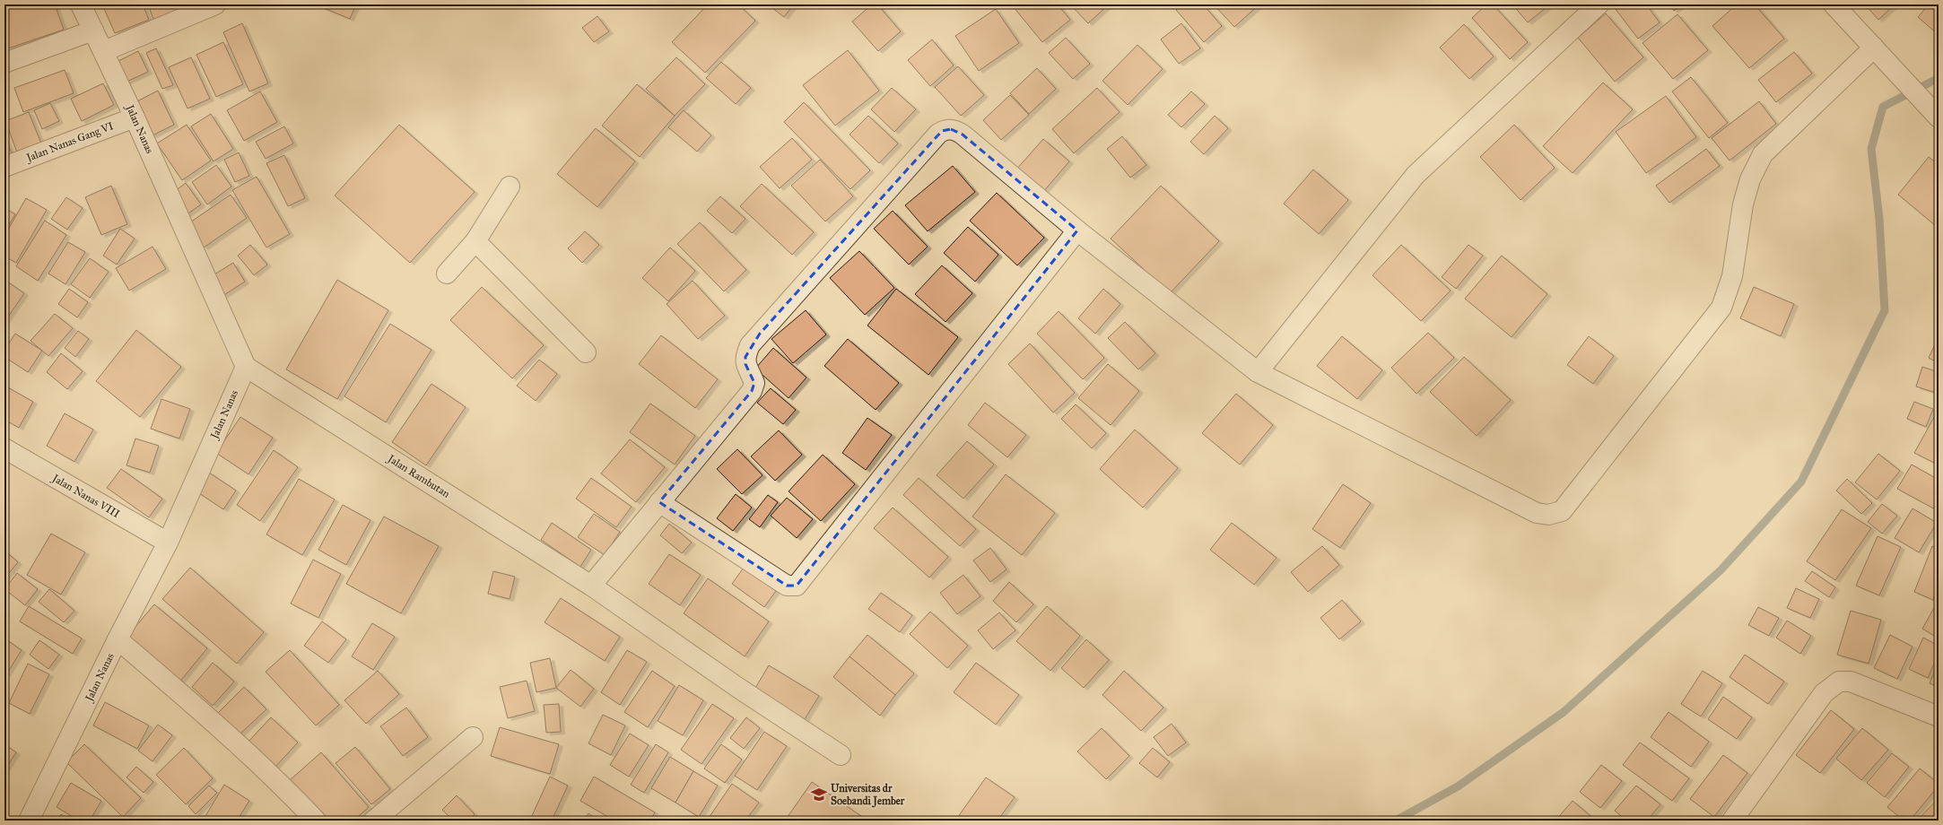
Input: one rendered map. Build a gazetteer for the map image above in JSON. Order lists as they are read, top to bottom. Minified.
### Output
{"streets":{"street":["Jalan Nanas","Jalan Nanas Gang VI","Jalan Rambutan","Jalan Nanas VIII"]},"crossings":[["Jalan Nanas","Jalan Nanas Gang VI"],["Jalan Nanas","Jalan Rambutan"],["Jalan Nanas","Jalan Nanas VIII"]],"places":{"school or university":["Universitas dr Soebandi Jember"]}}
